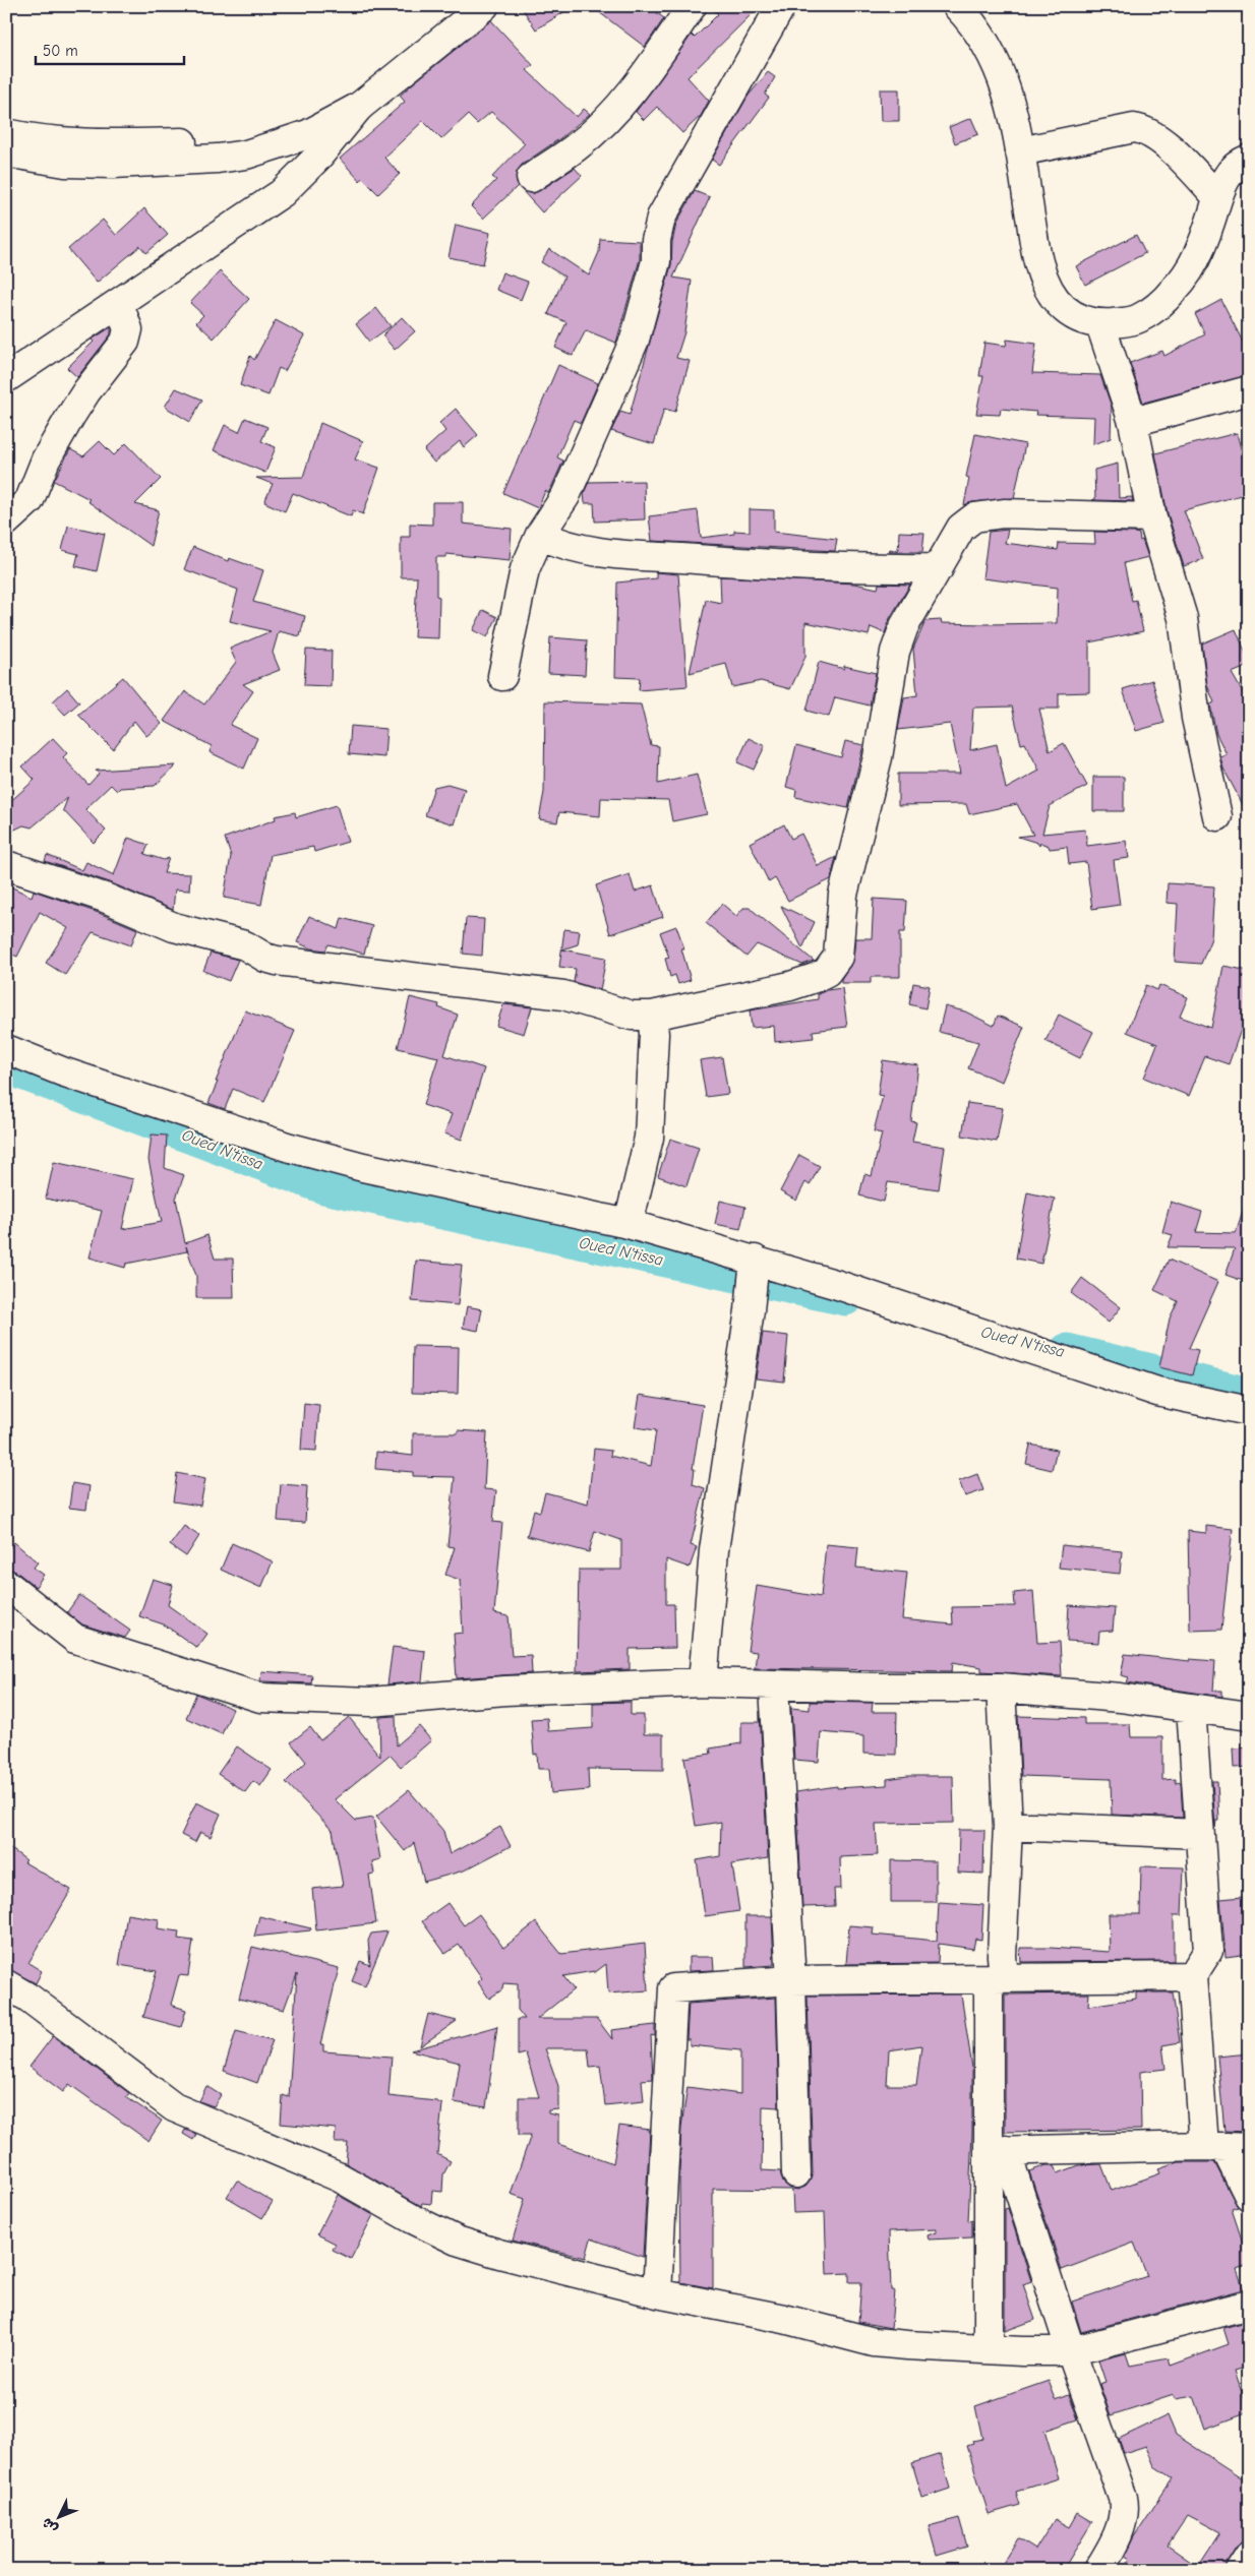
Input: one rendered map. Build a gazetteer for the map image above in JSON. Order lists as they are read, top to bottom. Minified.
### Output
{"water":["Oued N'tissa"],"scale_bar":"50 m","north":"bottom left"}
